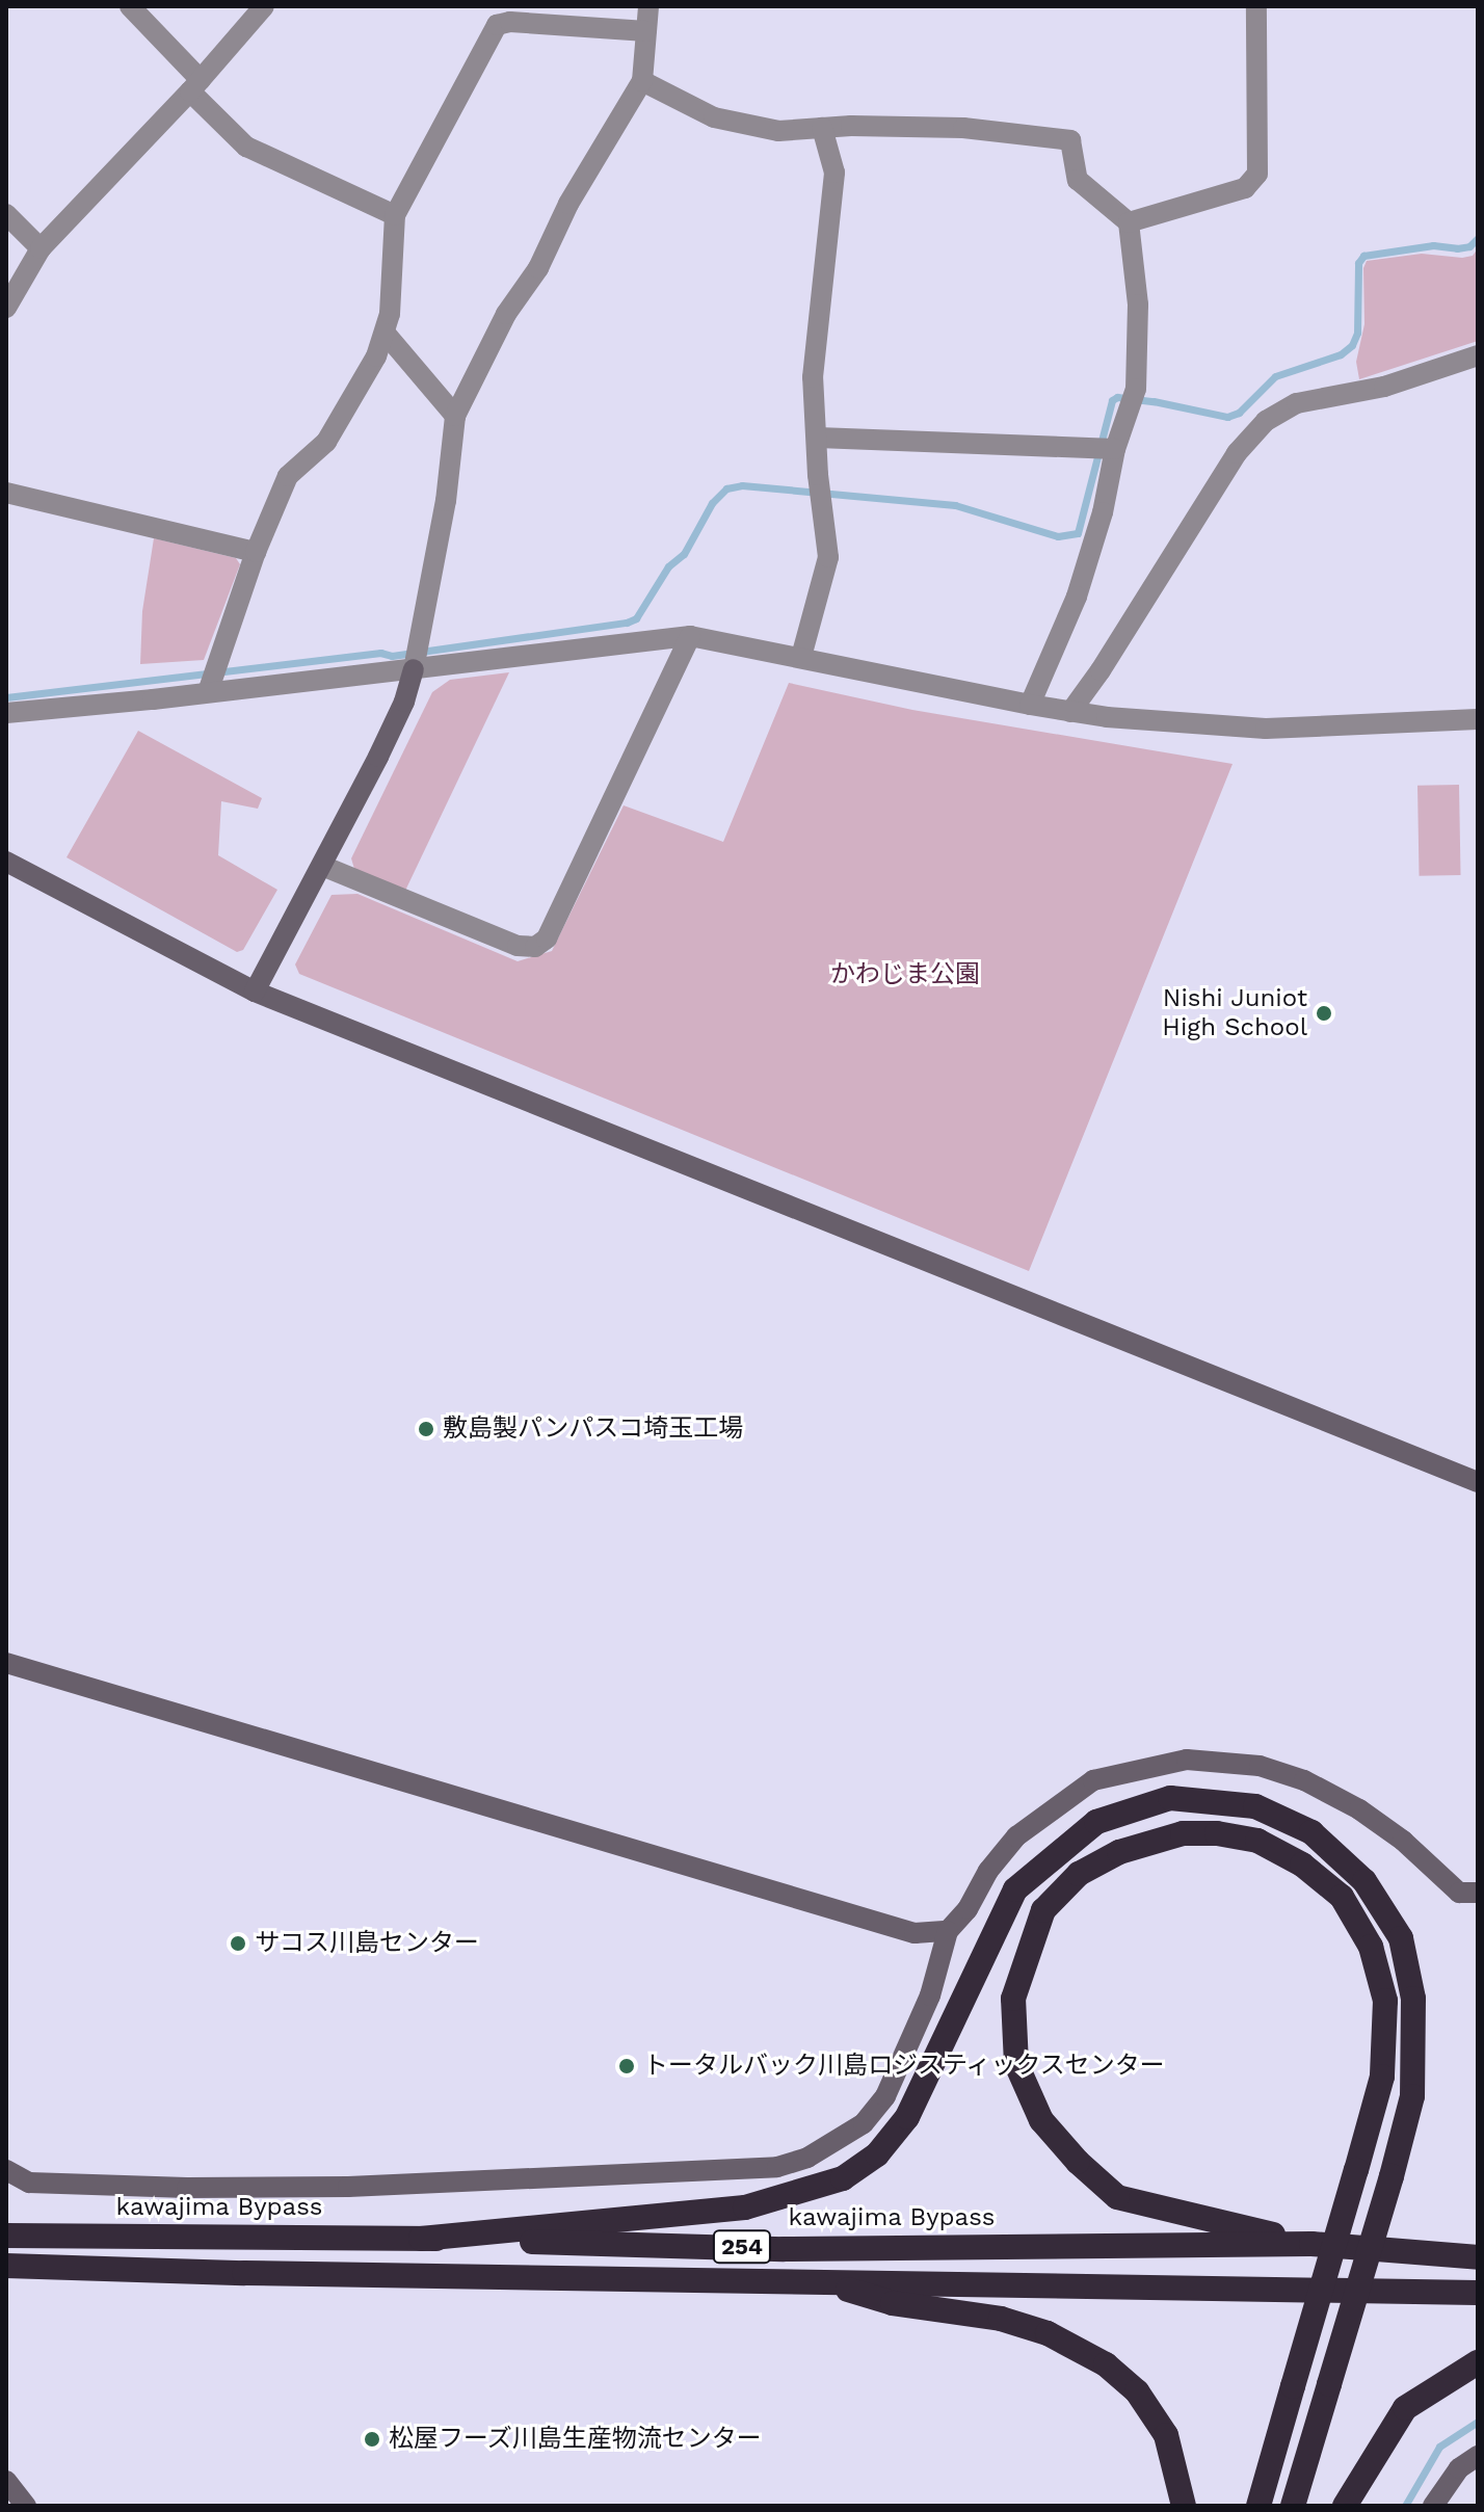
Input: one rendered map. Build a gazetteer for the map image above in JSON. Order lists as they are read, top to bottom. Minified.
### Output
{"streets":{"highway":["kawajima Bypass","254"]},"parks":["かわじま公園"],"places":["Nishi Juniot High School","敷島製パンパスコ埼玉工場","サコス川島センター","トータルバック川島ロジスティックスセンター","松屋フーズ川島生産物流センター"]}
